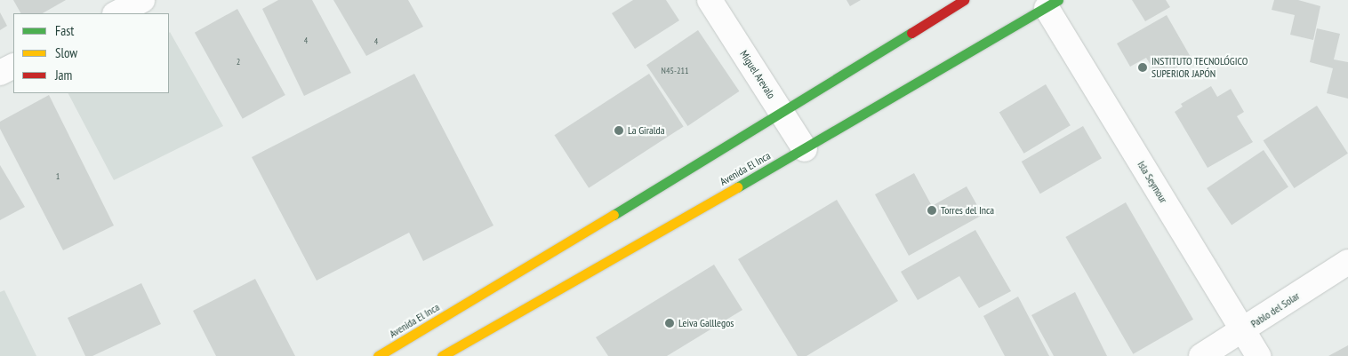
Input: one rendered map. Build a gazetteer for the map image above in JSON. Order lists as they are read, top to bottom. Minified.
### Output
{"streets":{"main road":["Avenida El Inca"],"street":["Miguel Arevalo","Isla Seymour","Pablo del Solar"]},"crossings":[["Miguel Arevalo","Avenida El Inca"],["Avenida El Inca","Isla Seymour"],["Isla Seymour","Pablo del Solar"]],"places":["INSTITUTO TECNOLÓGICO SUPERIOR JAPÓN","La Giralda","Torres del Inca","Leiva Galllegos"],"house_numbers":["4","4","2","N45-211","1"],"legend":["Fast","Slow","Jam"]}
